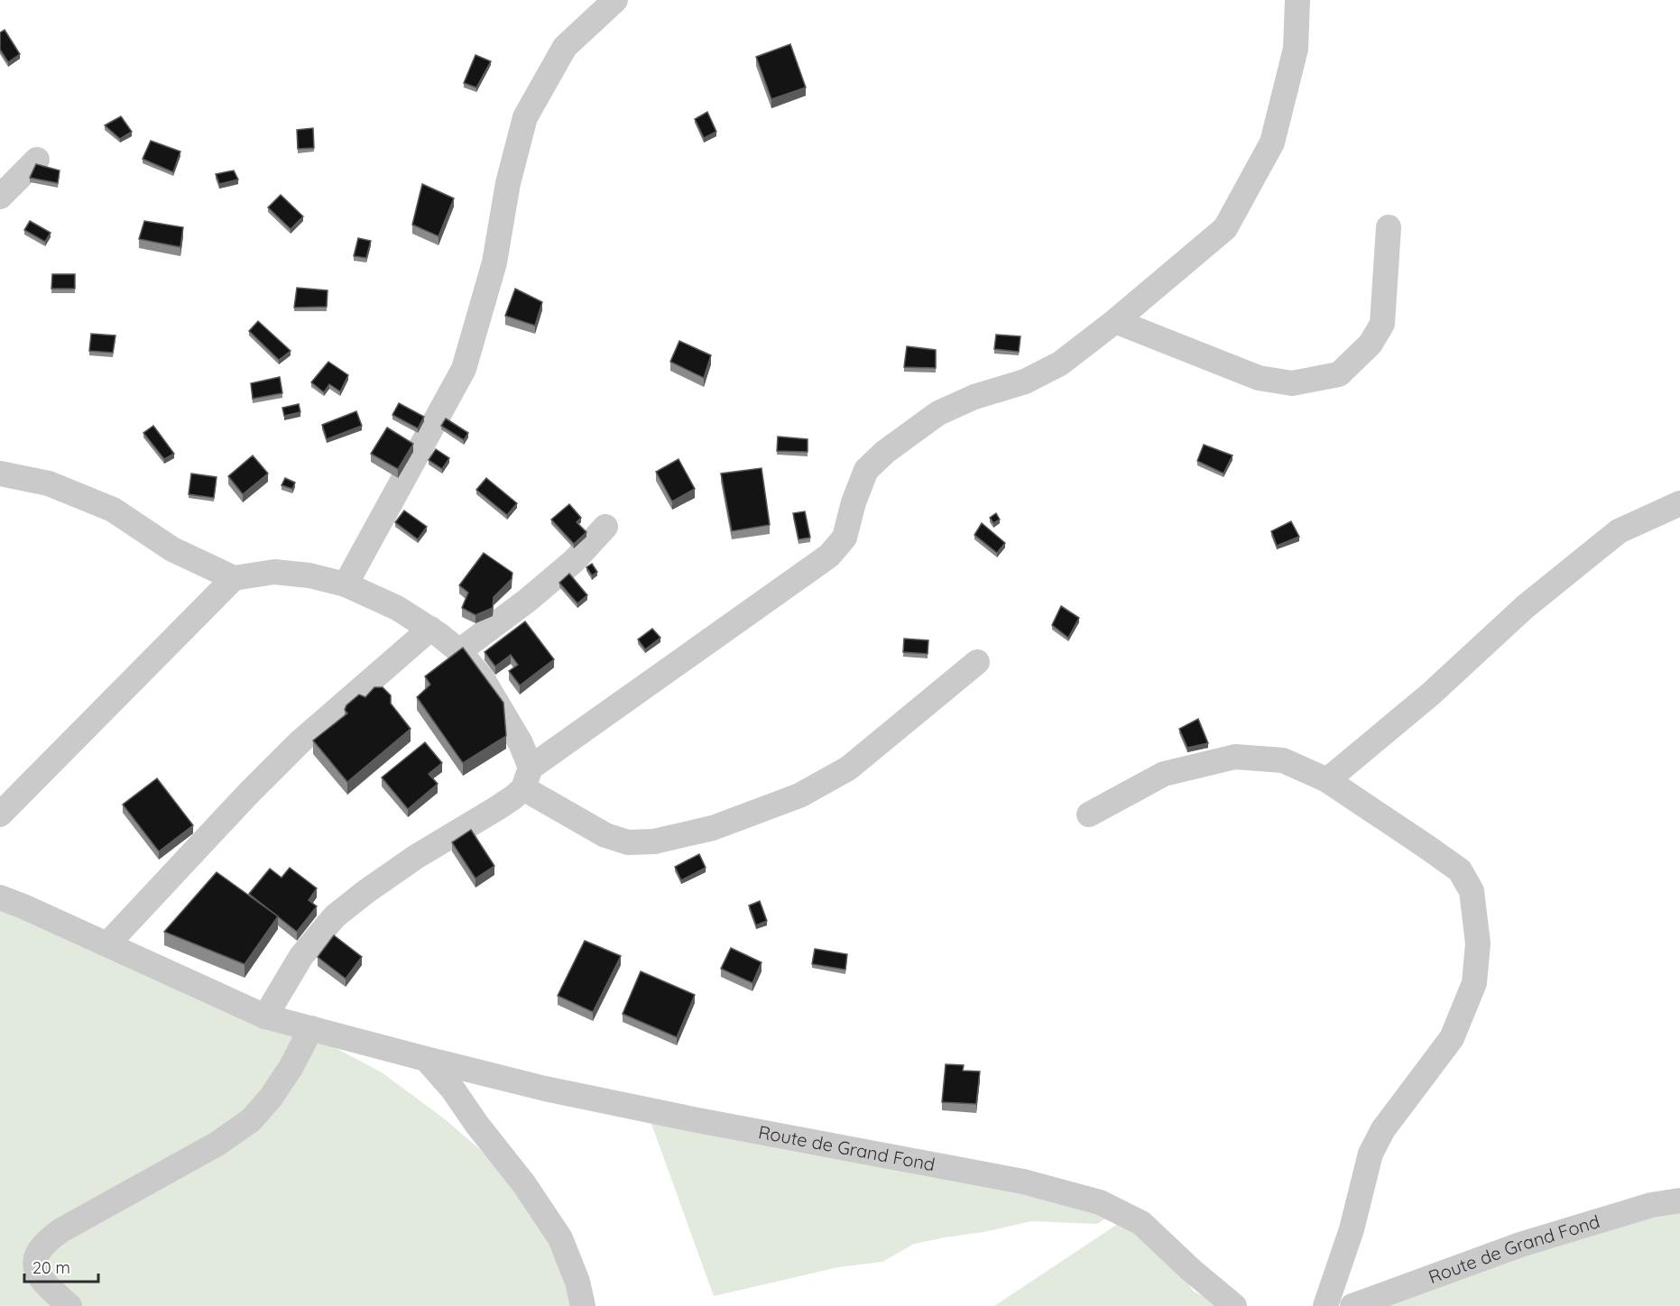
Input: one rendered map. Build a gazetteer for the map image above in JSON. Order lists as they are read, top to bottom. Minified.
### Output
{"streets":{"street":["Route de Grand Fond"]},"scale_bar":"20 m"}
